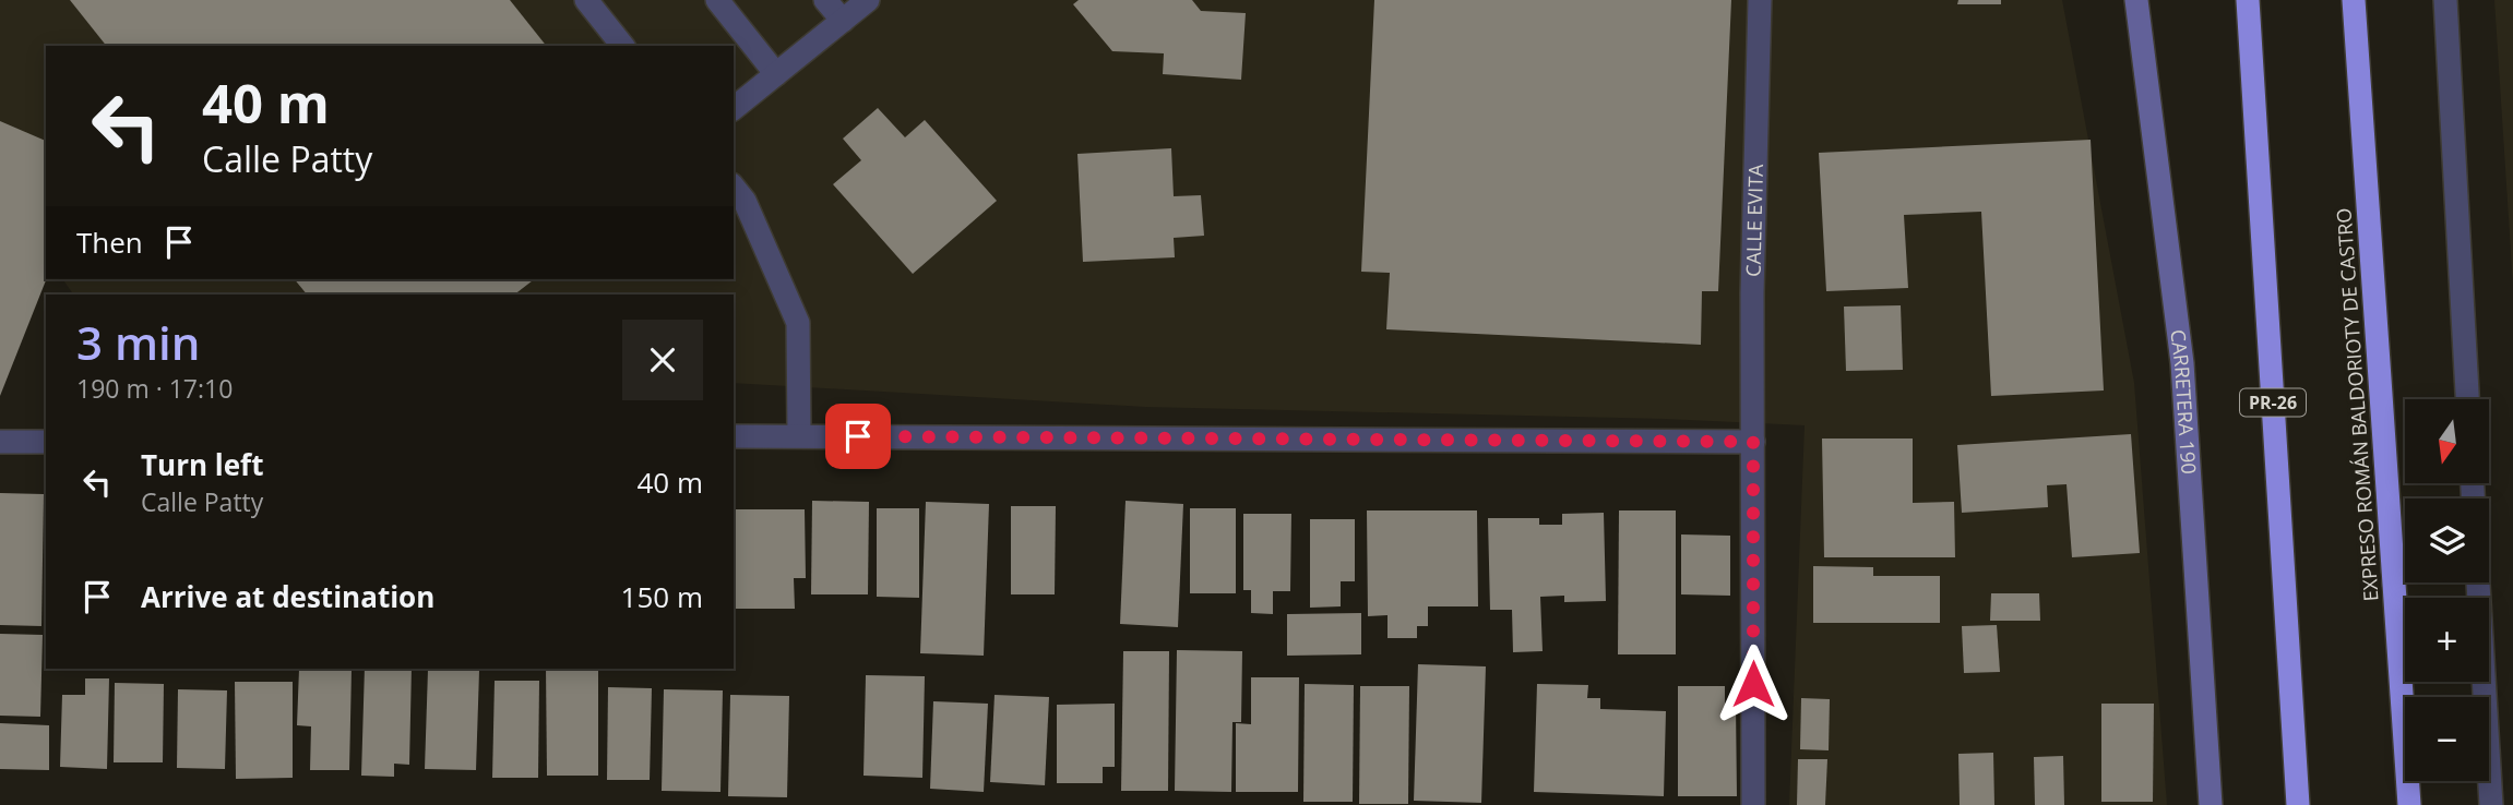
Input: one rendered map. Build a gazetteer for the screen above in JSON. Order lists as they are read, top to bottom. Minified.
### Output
{"streets":{"highway":["PR-26","EXPRESO ROMÁN BALDORIOTY DE CASTRO"],"street":["CALLE EVITA","CARRETERA 190"]},"north":"bottom","page":{"turn":["40 m","Calle Patty"],"then":"Then","heading":["3 min","190 m · 17:10"],"map_buttons":["+","−"],"list":[{"name":"Turn left","note":"Calle Patty","value":"40 m"},{"name":"Arrive at destination","value":"150 m"}]}}
